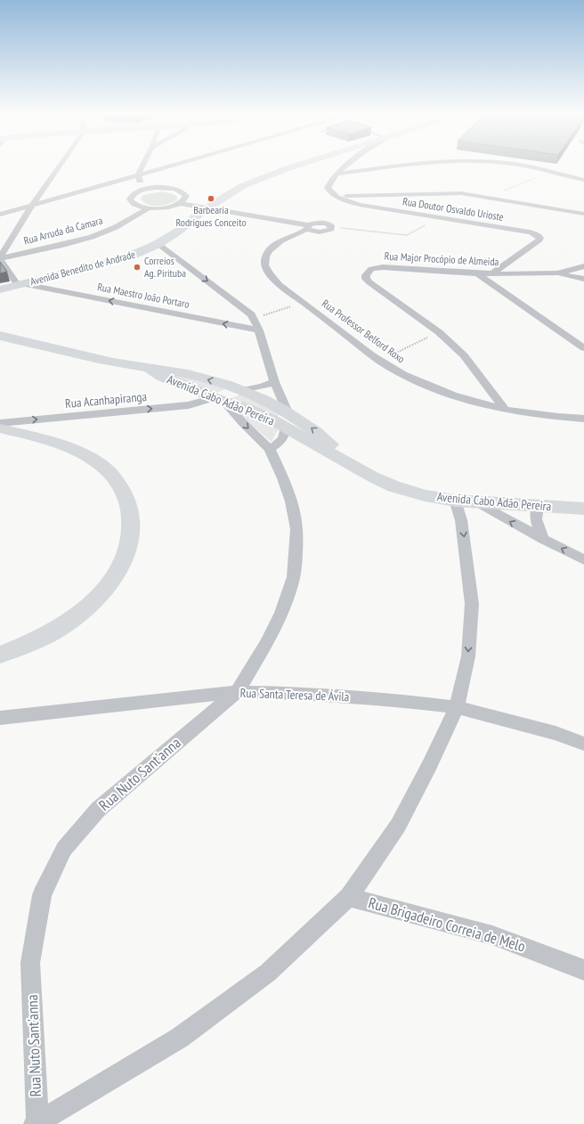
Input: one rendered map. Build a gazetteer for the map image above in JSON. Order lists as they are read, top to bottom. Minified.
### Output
{"streets":{"main road":["Avenida Benedito de Andrade","Avenida Cabo Adão Pereira"],"street":["Rua Doutor Osvaldo Urioste","Rua Arruda da Camara","Rua Major Procópio de Almeida","Rua Maestro João Portaro","Rua Professor Belford Roxo","Rua Acanhapiranga","Rua Santa Teresa de Ávila","Rua Nuto Sant'anna","Rua Brigadeiro Correia de Melo"]},"crossings":[["Rua Doutor Osvaldo Urioste","Rua Major Procópio de Almeida"],["Rua Major Procópio de Almeida","Rua Professor Belford Roxo"],["Avenida Benedito de Andrade","Rua Maestro João Portaro"],["Rua Acanhapiranga","Avenida Cabo Adão Pereira"],["Rua Acanhapiranga","Rua Nuto Sant'anna"],["Avenida Cabo Adão Pereira","Rua Nuto Sant'anna"],["Rua Santa Teresa de Ávila","Rua Nuto Sant'anna"]],"one_way":["Rua Acanhapiranga"],"places":["Barbearia Rodrigues Conceito","Correios Ag. Pirituba"]}
